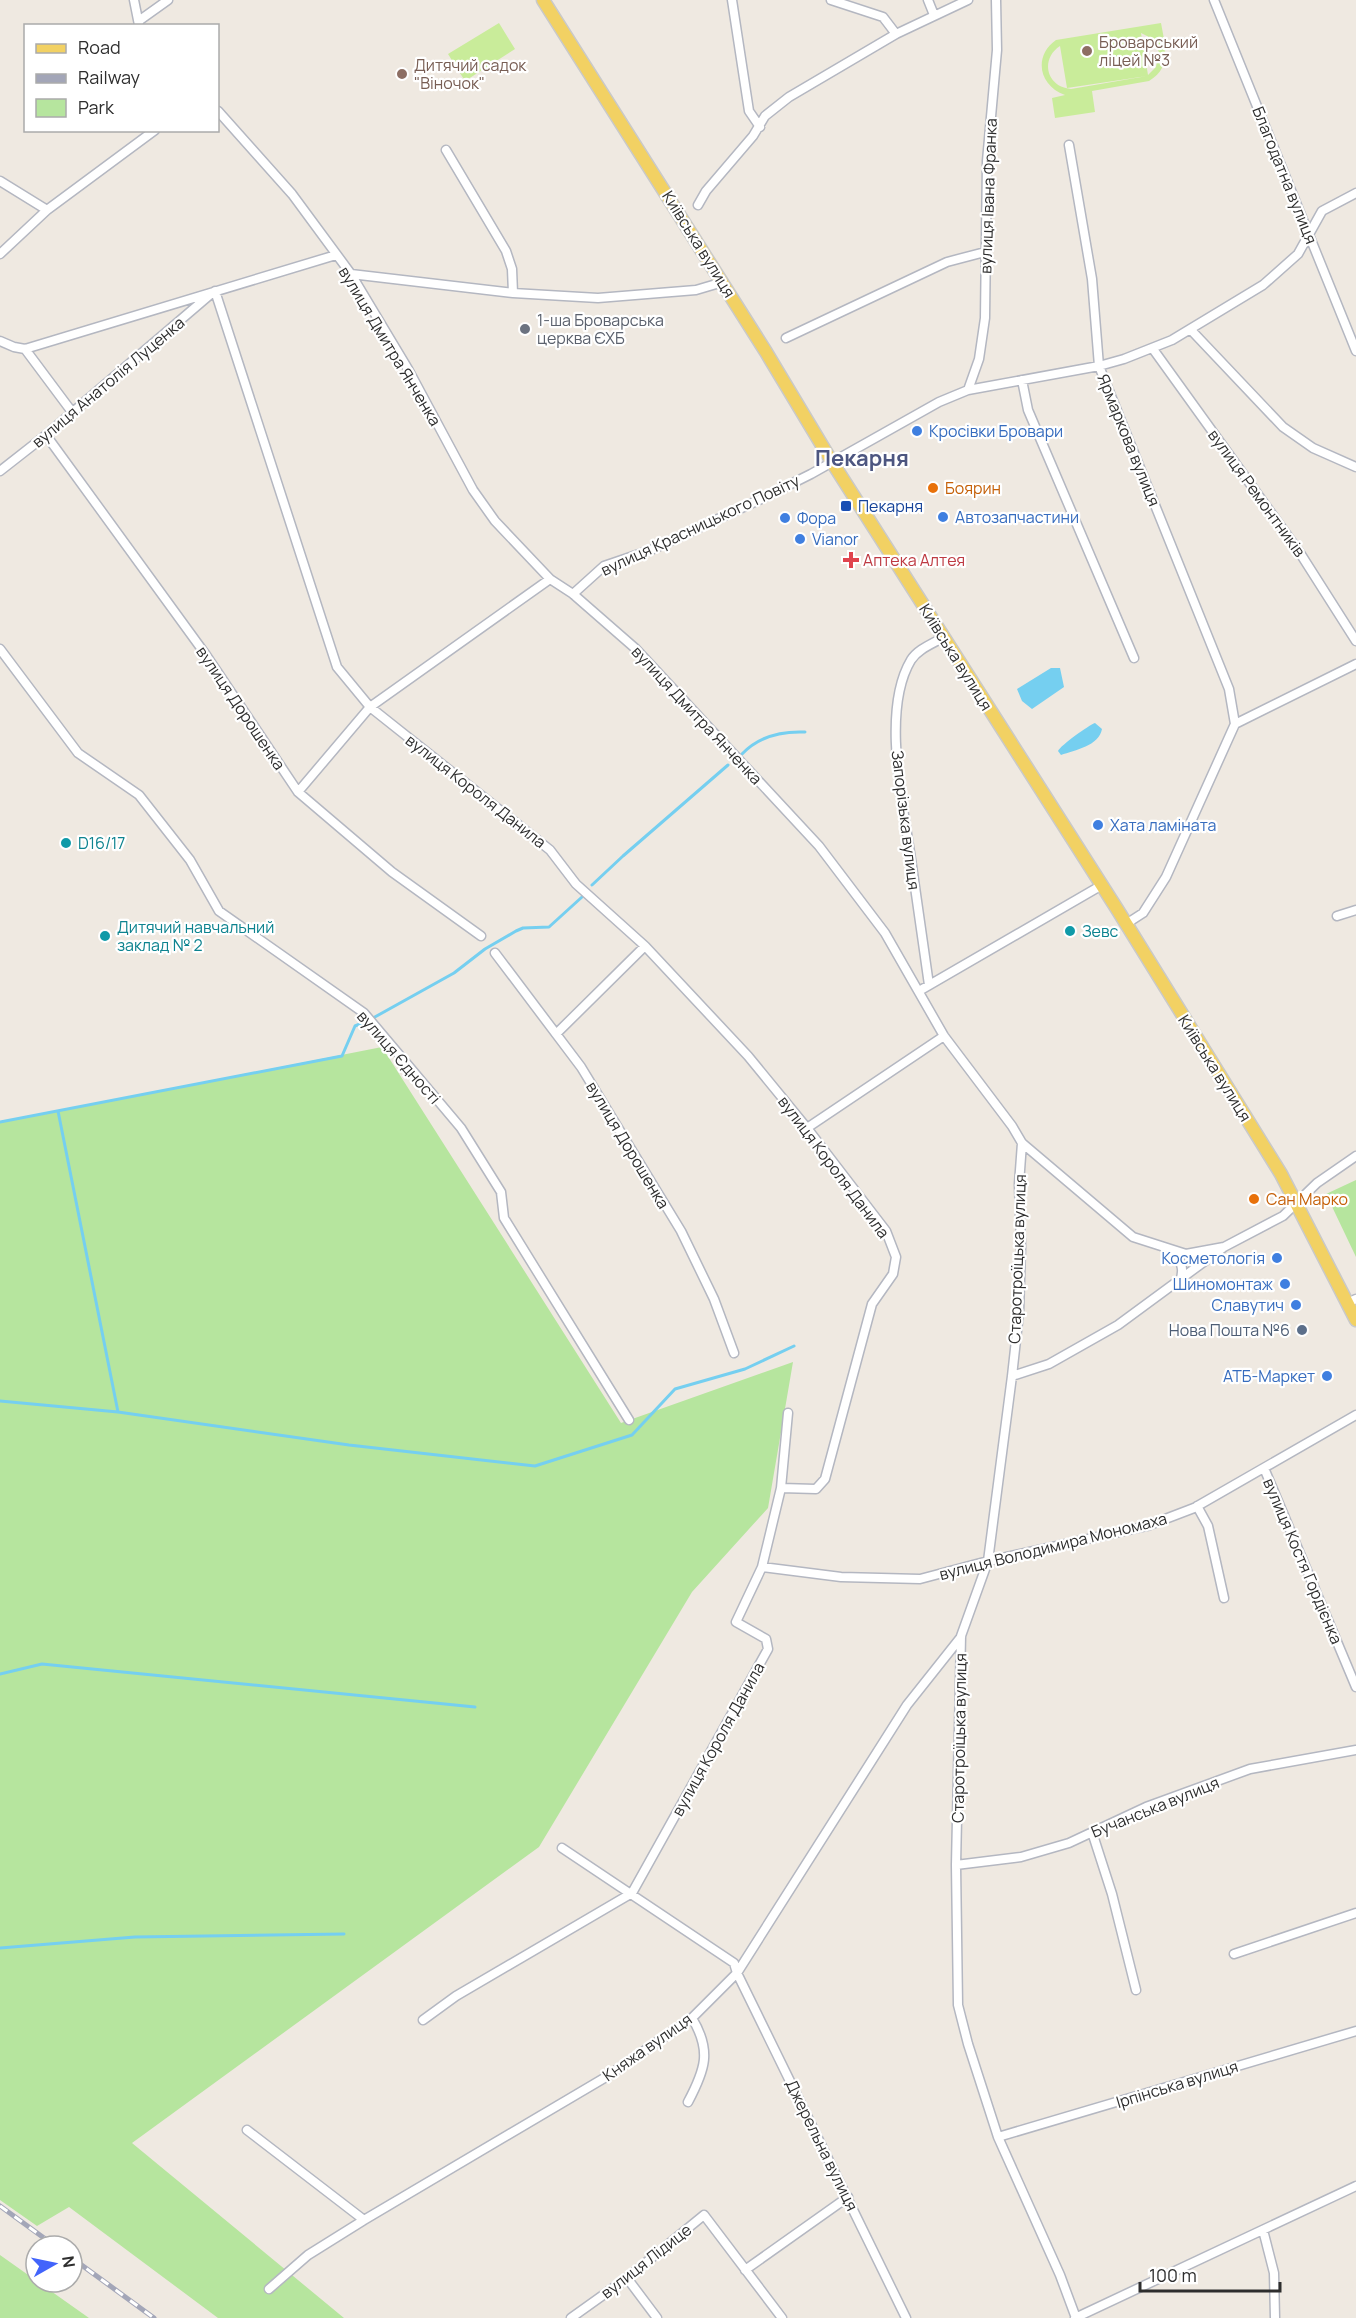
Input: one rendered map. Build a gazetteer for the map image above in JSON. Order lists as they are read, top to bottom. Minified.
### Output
{"streets":{"main road":["Київська вулиця"],"street":["Благодатна вулиця","вулиця Івана Франка","вулиця Дмитра Янченка","вулиця Анатолія Луценка","Ярмаркова вулиця","вулиця Ремонтників","вулиця Красницького Повіту","вулиця Дорошенка","вулиця Короля Данила","Запорізька вулиця","вулиця Єдності","Старотроїцька вулиця","вулиця Володимира Мономаха","вулиця Костя Гордієнка","Бучанська вулиця","Княжа вулиця","Ірпінська вулиця","Джерельна вулиця","вулиця Лідице"]},"crossings":[["Благодатна вулиця","вулиця Красницького Повіту"],["вулиця Івана Франка","вулиця Красницького Повіту"],["Київська вулиця","вулиця Красницького Повіту"],["Київська вулиця","Запорізька вулиця"],["вулиця Дмитра Янченка","вулиця Анатолія Луценка"],["вулиця Дмитра Янченка","вулиця Красницького Повіту"],["вулиця Дмитра Янченка","Старотроїцька вулиця"],["вулиця Анатолія Луценка","вулиця Дорошенка"],["вулиця Анатолія Луценка","вулиця Короля Данила"],["Ярмаркова вулиця","вулиця Красницького Повіту"],["вулиця Ремонтників","вулиця Красницького Повіту"],["вулиця Короля Данила","вулиця Володимира Мономаха"],["вулиця Короля Данила","Джерельна вулиця"],["Старотроїцька вулиця","вулиця Володимира Мономаха"],["Старотроїцька вулиця","Бучанська вулиця"],["Старотроїцька вулиця","Княжа вулиця"],["Старотроїцька вулиця","Ірпінська вулиця"],["вулиця Володимира Мономаха","вулиця Костя Гордієнка"],["Княжа вулиця","Джерельна вулиця"]],"districts":["Пекарня"],"places":{"other":["Броварський ліцей №3","Дитячий садок \"Віночок\"","1-ша Броварська церква ЄХБ","Кросівки Бровари","Боярин","Автозапчастини","Фора","Vianor","Хата ламіната","D16/17","Зевс","Дитячий навчальний заклад № 2","Сан Марко","Косметологія","Шиномонтаж","Славутич","Нова Пошта №6","АТБ-Маркет"],"transit":["Пекарня"],"health":["Аптека Алтея"]},"legend":["Road","Railway","Park"],"scale_bar":"100 m","north":"right"}
